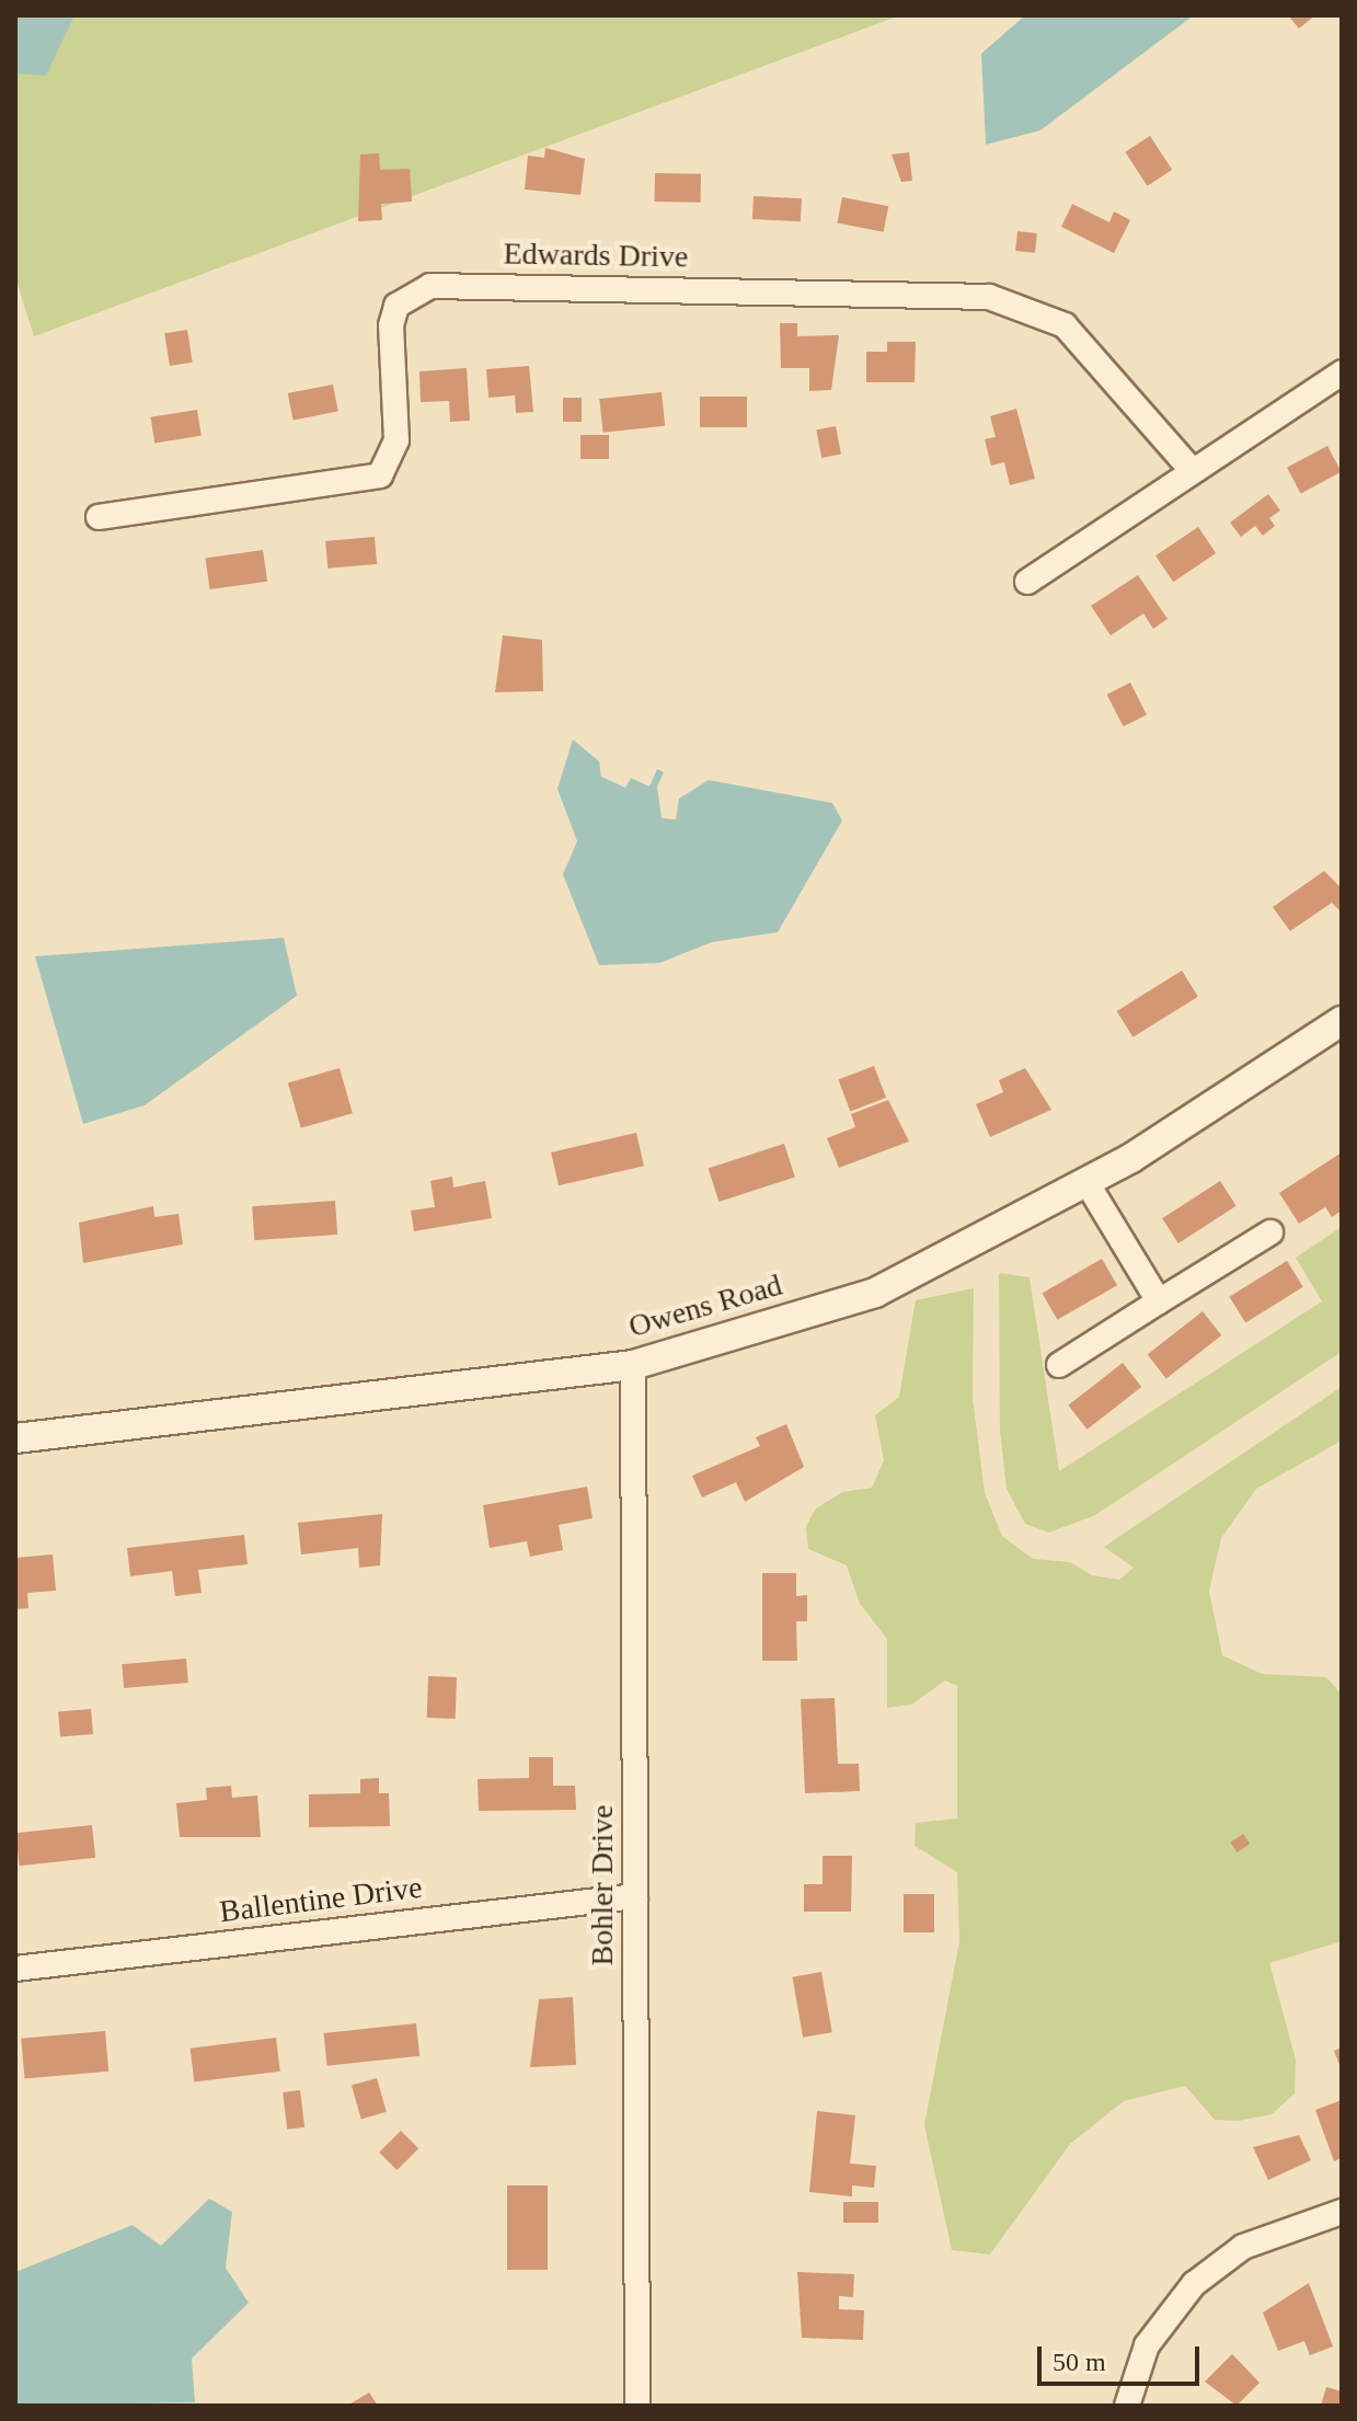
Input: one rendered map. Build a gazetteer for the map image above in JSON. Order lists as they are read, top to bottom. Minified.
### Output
{"streets":{"street":["Edwards Drive","Owens Road","Bohler Drive","Ballentine Drive"]},"crossings":[["Owens Road","Bohler Drive"],["Bohler Drive","Ballentine Drive"]],"scale_bar":"50 m"}
